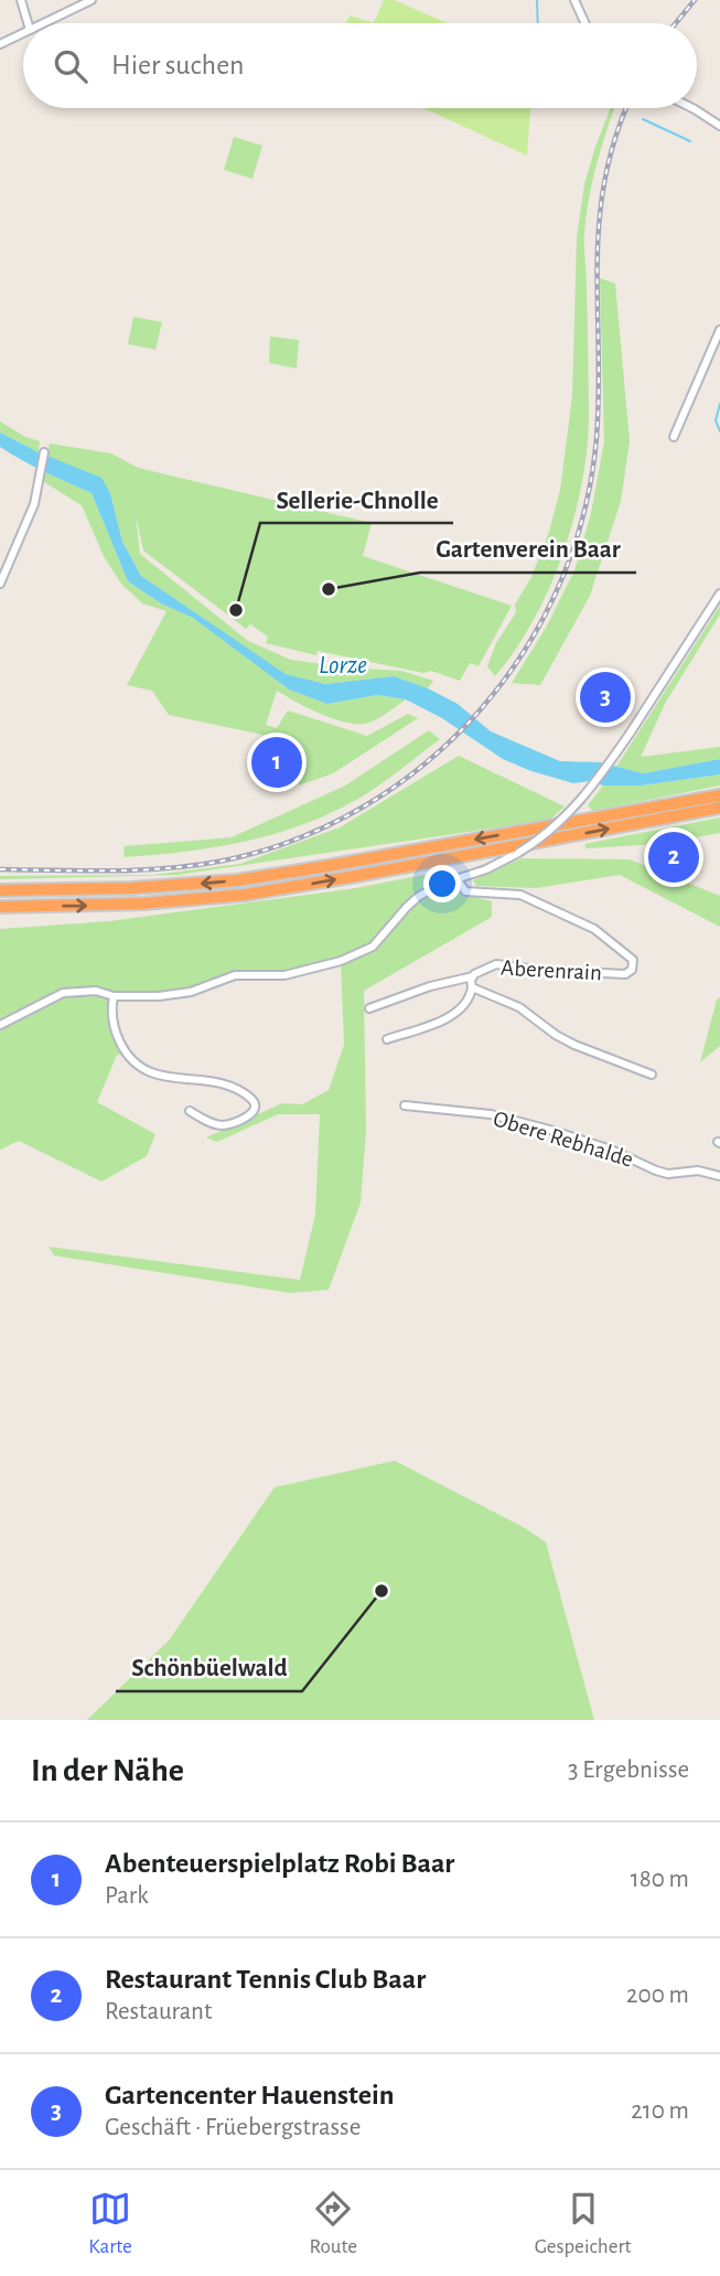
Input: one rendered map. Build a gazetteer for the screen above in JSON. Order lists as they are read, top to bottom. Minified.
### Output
{"streets":{"street":["Aberenrain","Obere Rebhalde"]},"water":["Lorze"],"places":["Gartenverein Baar","Sellerie-Chnolle","Schönbüelwald"],"page":{"search":"Hier suchen","pins":["3","1","2"],"heading":["In der Nähe","3 Ergebnisse"],"list":[{"mark":"1","name":"Abenteuerspielplatz Robi Baar","note":"Park","value":"180 m"},{"mark":"2","name":"Restaurant Tennis Club Baar","note":"Restaurant","value":"200 m"},{"mark":"3","name":"Gartencenter Hauenstein","note":"Geschäft · Früebergstrasse","value":"210 m"}],"nav":["Karte","Route","Gespeichert"]}}
